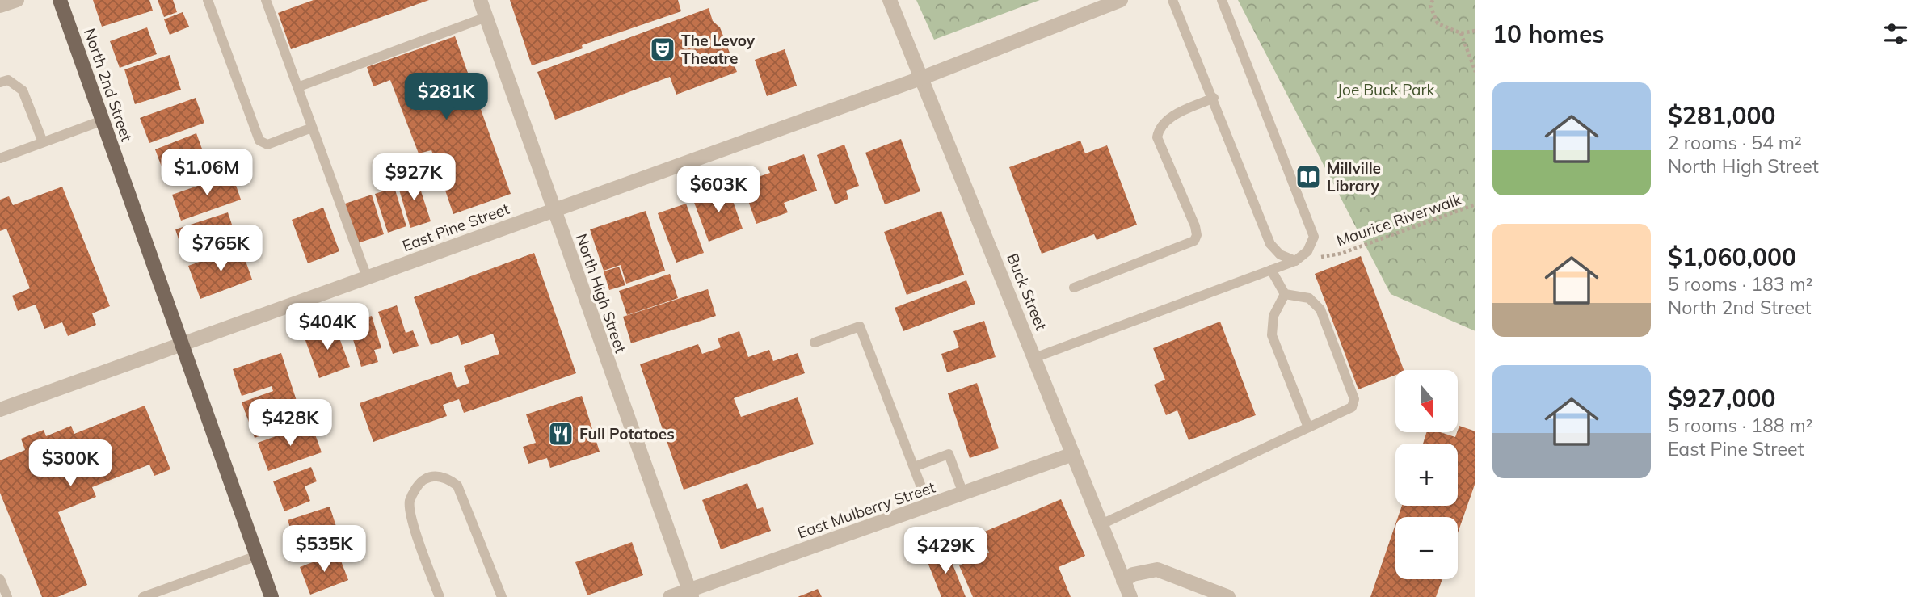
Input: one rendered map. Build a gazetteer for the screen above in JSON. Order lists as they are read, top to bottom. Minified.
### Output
{"streets":{"main road":["North 2nd Street"],"street":["East Pine Street","Buck Street","North High Street","East Mulberry Street"],"path":["Maurice Riverwalk"]},"crossings":[["North 2nd Street","East Pine Street"],["East Pine Street","Buck Street"],["East Pine Street","North High Street"],["Buck Street","East Mulberry Street"],["North High Street","East Mulberry Street"]],"parks":["Joe Buck Park"],"places":{"theatre":["The Levoy Theatre"],"library":["Millville Library"],"restaurant":["Full Potatoes"]},"north":"bottom","page":{"heading":"10 homes","list":[{"name":"$281,000","note":"2 rooms · 54 m² · North High Street"},{"name":"$1,060,000","note":"5 rooms · 183 m² · North 2nd Street"},{"name":"$927,000","note":"5 rooms · 188 m² · East Pine Street"}],"price":["$281K","$1.06M","$927K","$603K","$765K","$404K","$428K","$300K","$535K","$429K"],"map_buttons":["+","−"]}}
